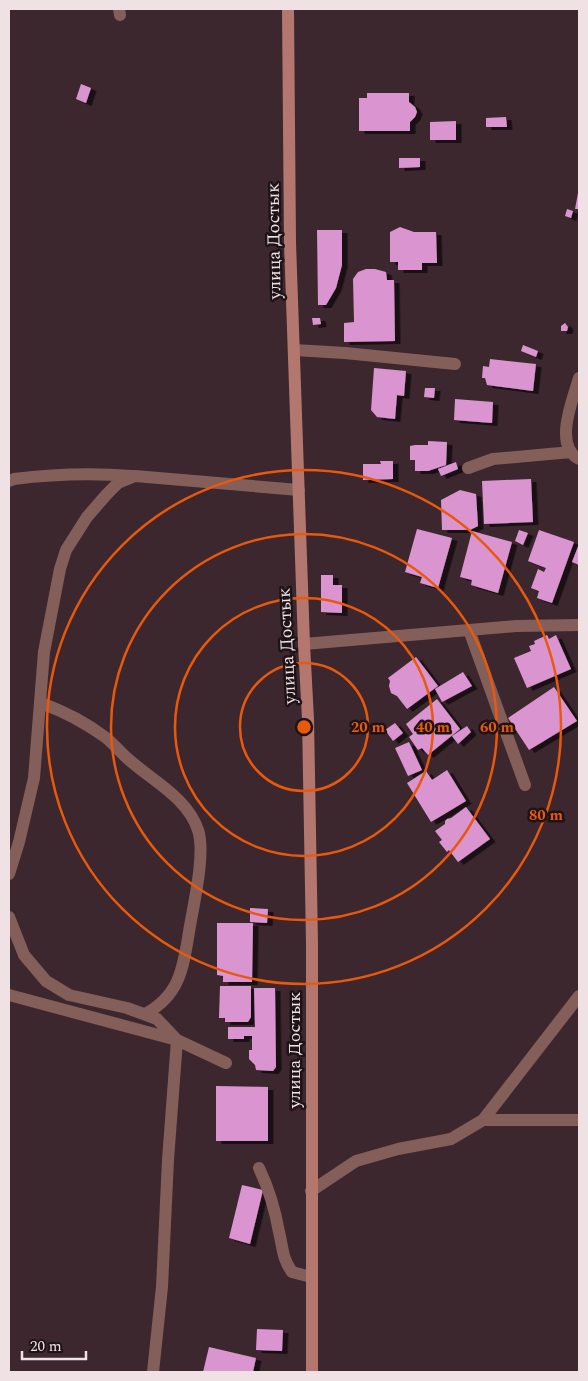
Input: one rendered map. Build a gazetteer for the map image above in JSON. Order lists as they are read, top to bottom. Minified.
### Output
{"streets":{"main road":["улица Достык"]},"scale_bar":"20 m","rings":["20 m","40 m","60 m","80 m"]}
